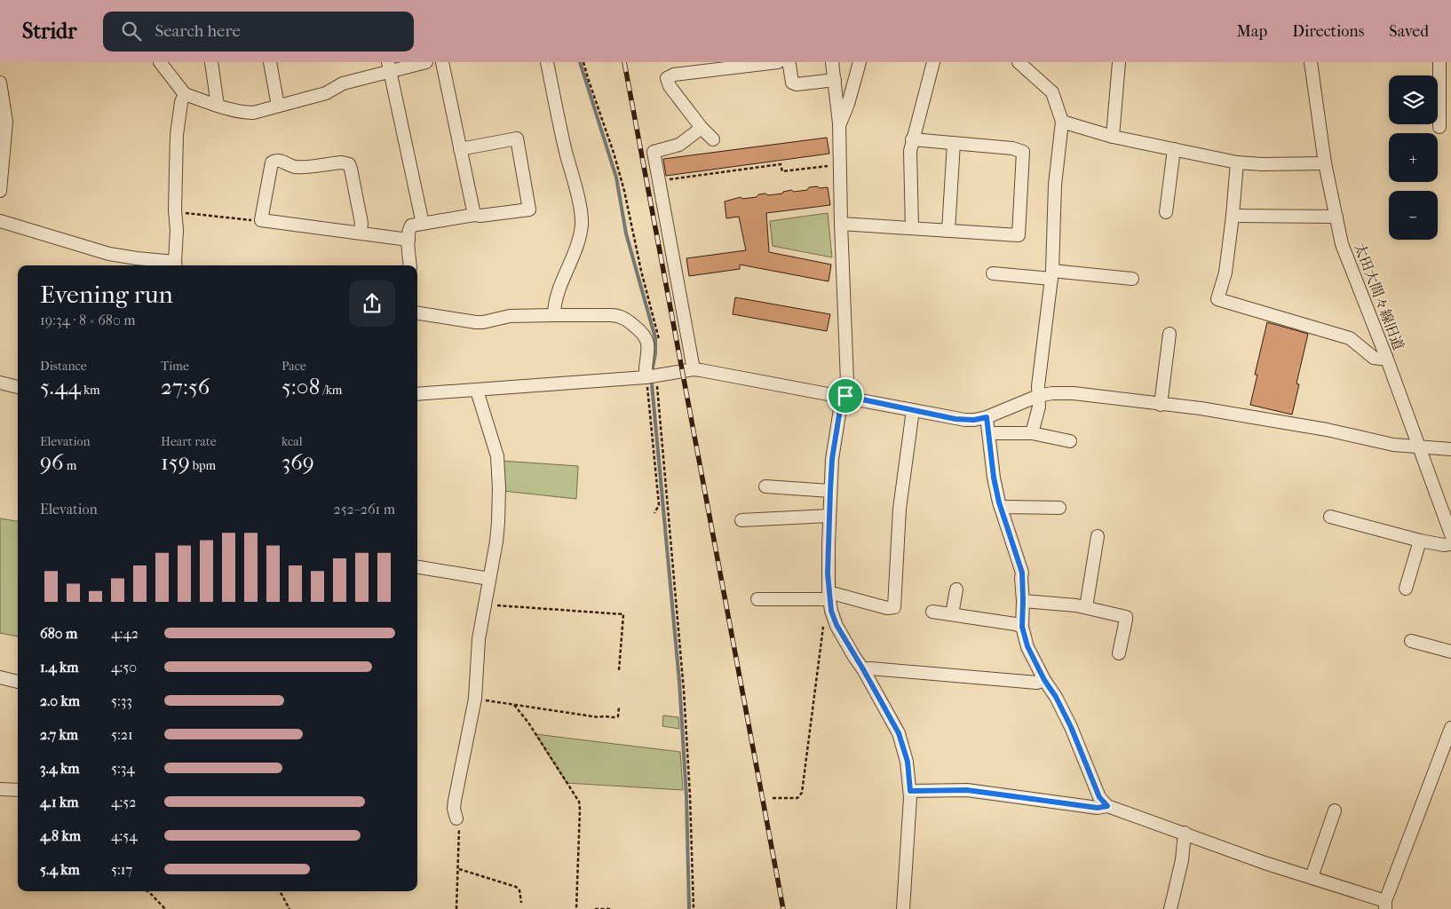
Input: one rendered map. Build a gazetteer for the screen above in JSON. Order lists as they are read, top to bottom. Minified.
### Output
{"streets":{"street":["太田大間々線旧道"]},"page":{"header":"Stridr","search":"Search here","nav":["Map","Directions","Saved"],"map_buttons":["+","−"],"heading":["Evening run","19:34 · 8 × 680 m"],"stats":[["Distance","5.44 km"],["Time","27:56"],["Pace","5:08 /km"],["Elevation","96 m"],["Heart rate","159 bpm"],["kcal","369"]],"chart":["Elevation","252–261 m"],"list":[{"name":"680 m","note":"4:42"},{"name":"1.4 km","note":"4:50"},{"name":"2.0 km","note":"5:33"},{"name":"2.7 km","note":"5:21"},{"name":"3.4 km","note":"5:34"},{"name":"4.1 km","note":"4:52"},{"name":"4.8 km","note":"4:54"},{"name":"5.4 km","note":"5:17"}]}}
